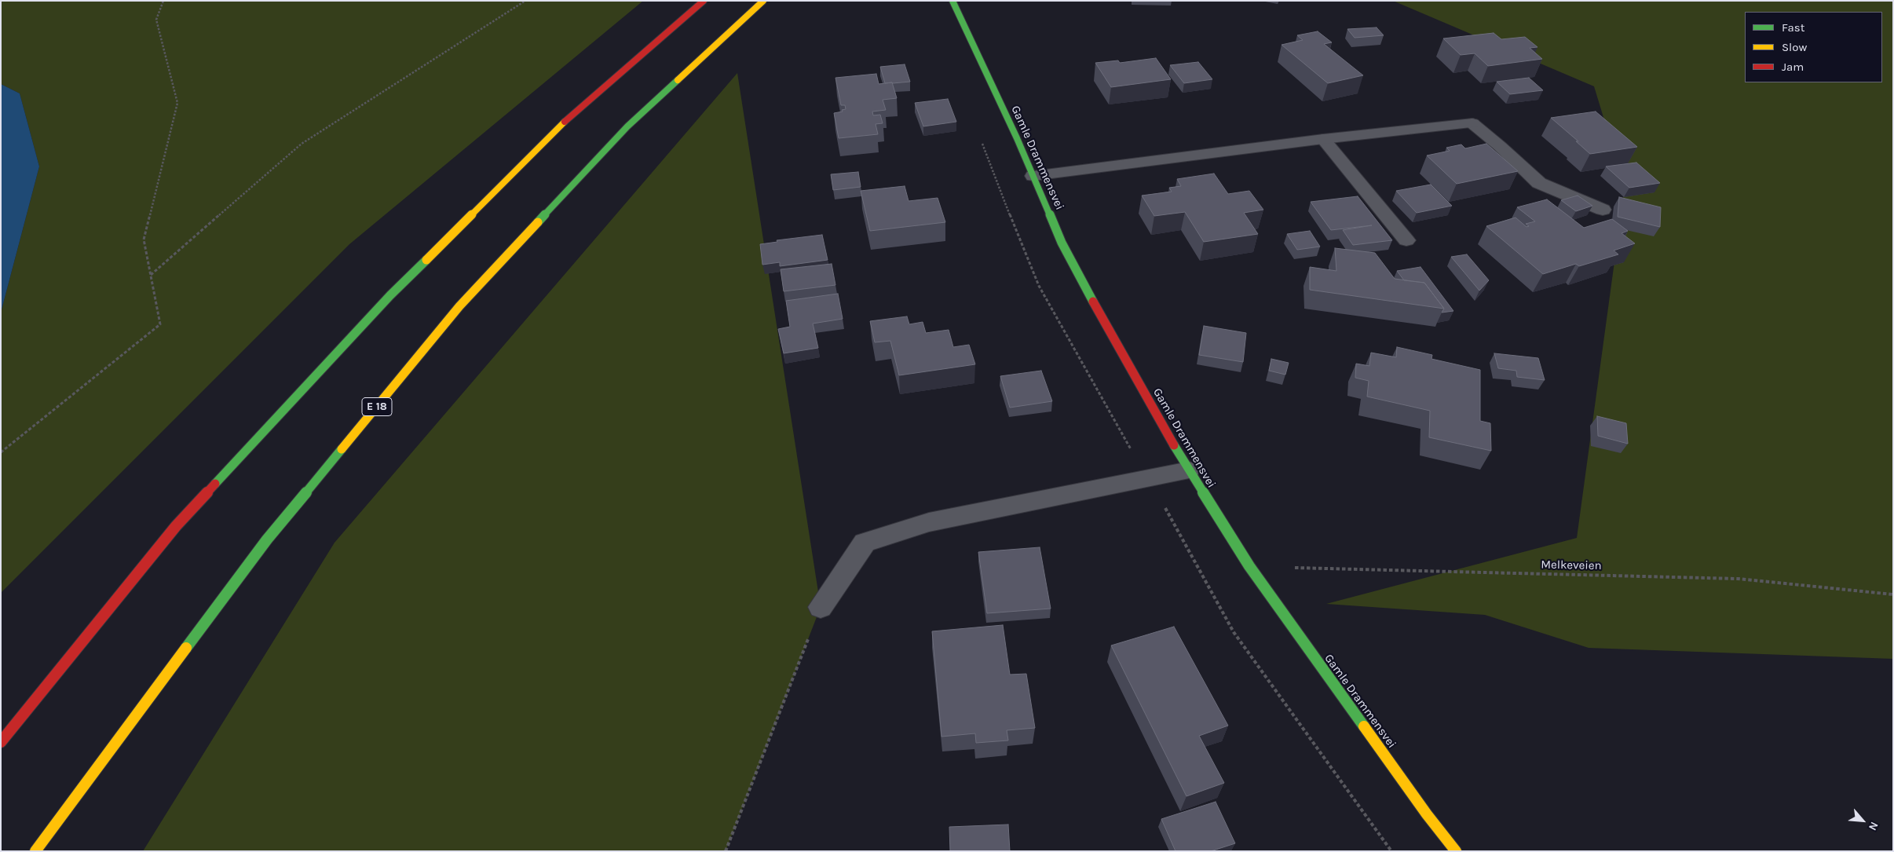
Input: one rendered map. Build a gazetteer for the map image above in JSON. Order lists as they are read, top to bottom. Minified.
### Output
{"streets":{"main road":["Gamle Drammensvei","E 18"],"path":["Melkeveien"]},"crossings":[["Gamle Drammensvei","Melkeveien"]],"legend":["Fast","Slow","Jam"],"north":"bottom right"}
